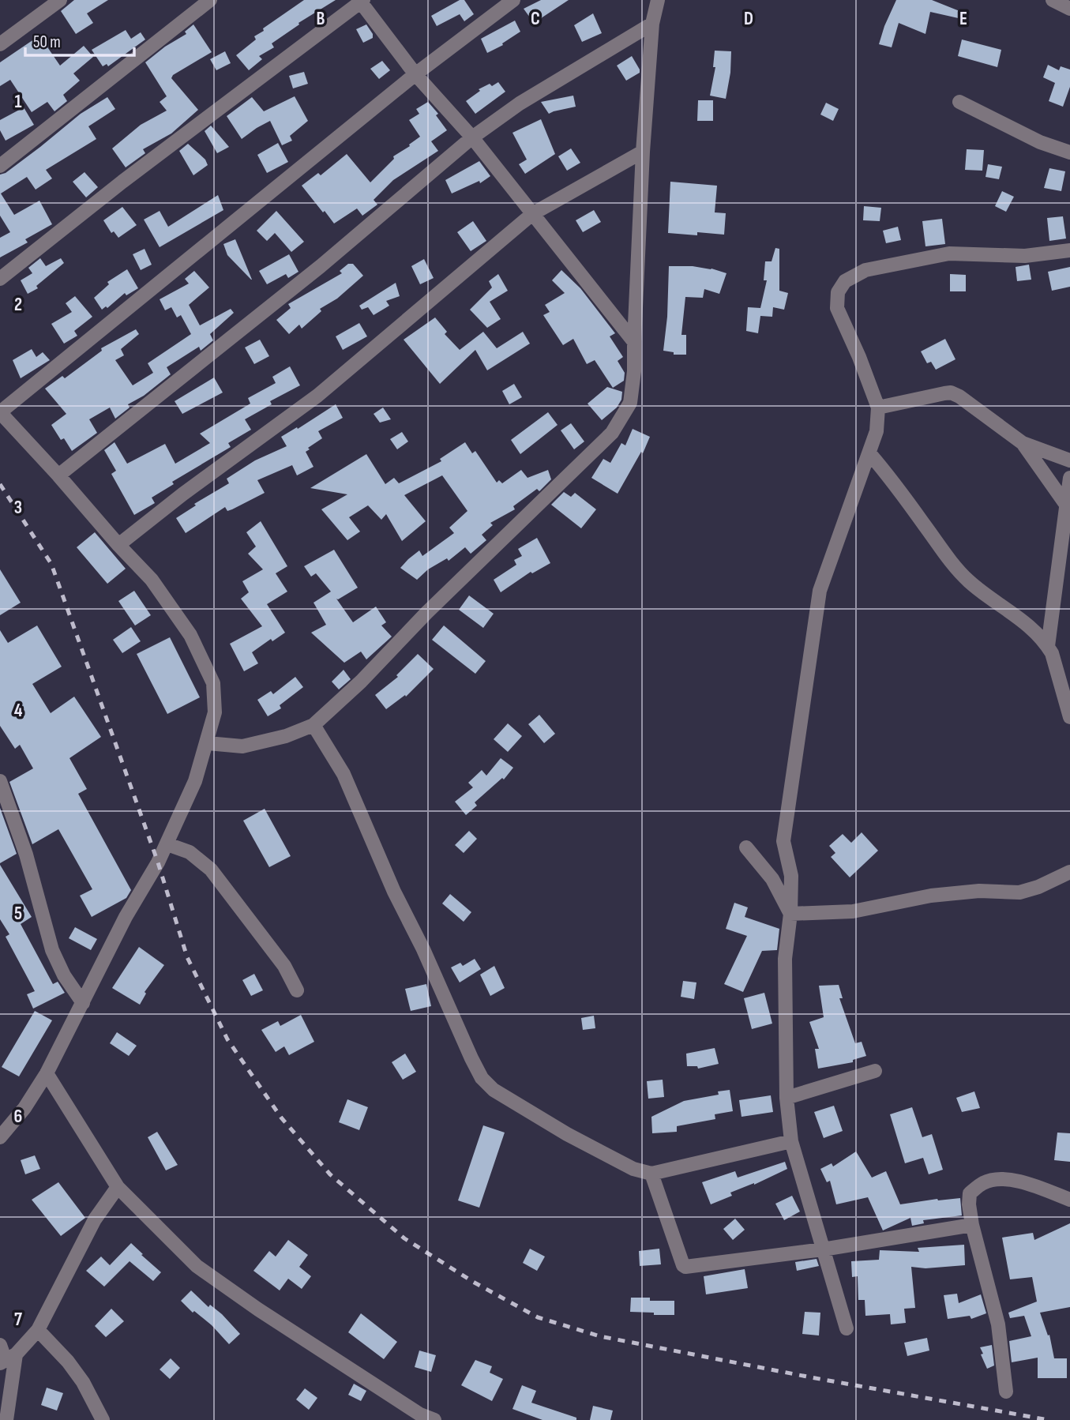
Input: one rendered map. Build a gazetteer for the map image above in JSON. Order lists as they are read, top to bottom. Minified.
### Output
{"scale_bar":"50 m","grid":{"columns":["B","C","D","E"],"rows":["1","2","3","4","5","6","7"]}}
